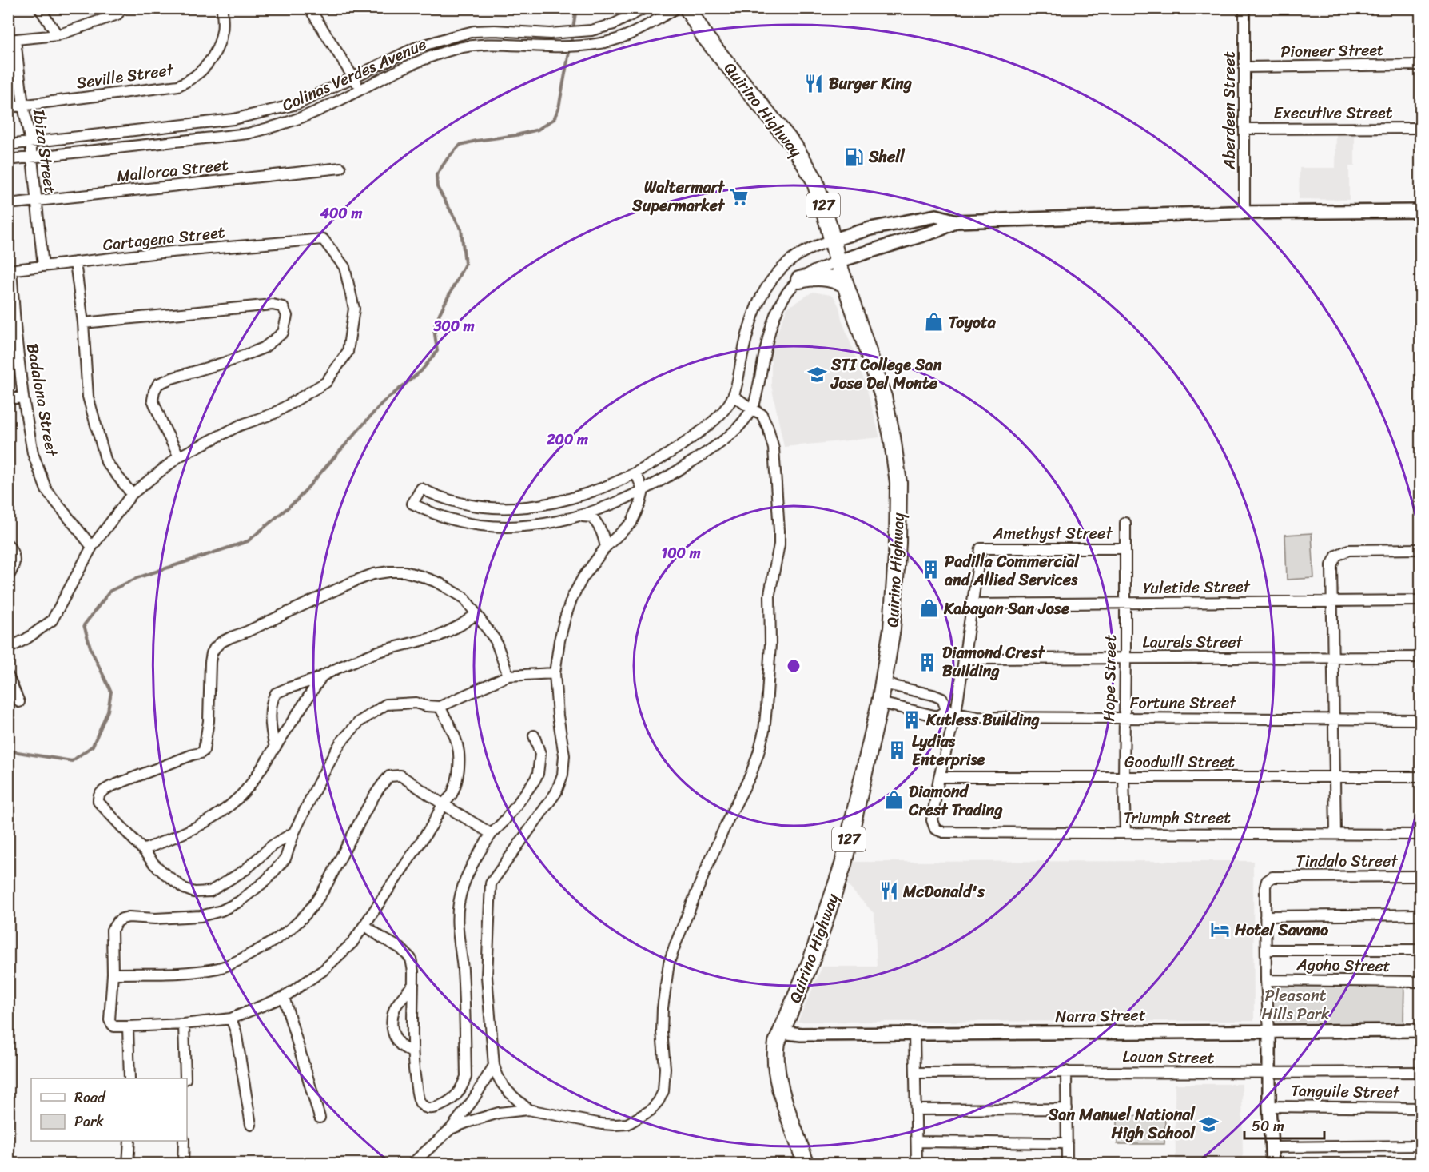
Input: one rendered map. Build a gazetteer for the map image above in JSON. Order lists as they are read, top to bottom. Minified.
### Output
{"streets":{"main road":["Quirino Highway","127"],"street":["Pioneer Street","Colinas Verdes Avenue","Seville Street","Aberdeen Street","Executive Street","Ibiza Street","Mallorca Street","Cartagena Street","Badalona Street","Amethyst Street","Yuletide Street","Laurels Street","Hope Street","Fortune Street","Goodwill Street","Triumph Street","Tindalo Street","Agoho Street","Narra Street","Lauan Street","Tanguile Street"]},"crossings":[["Pioneer Street","Aberdeen Street"],["Colinas Verdes Avenue","Ibiza Street"],["Seville Street","Ibiza Street"],["Quirino Highway","Fortune Street"],["Quirino Highway","Narra Street"],["Aberdeen Street","Executive Street"],["Ibiza Street","Mallorca Street"],["Ibiza Street","Cartagena Street"],["Cartagena Street","Badalona Street"],["Amethyst Street","Yuletide Street"],["Amethyst Street","Hope Street"],["Yuletide Street","Hope Street"],["Laurels Street","Hope Street"],["Hope Street","Fortune Street"],["Hope Street","Goodwill Street"],["Hope Street","Triumph Street"],["Goodwill Street","Triumph Street"]],"parks":["Pleasant Hills Park"],"places":{"restaurant":["Burger King","McDonald's"],"fuel station":["Shell"],"supermarket":["Waltermart Supermarket"],"shop":["Toyota","Kabayan San Jose","Diamond Crest Trading"],"school or university":["STI College San Jose Del Monte","San Manuel National High School"],"building":["Padilla Commercial and Allied Services","Diamond Crest Building","Kutless Building","Lydias Enterprise"],"hotel":["Hotel Savano"]},"legend":["Road","Park"],"scale_bar":"50 m","rings":["400 m","300 m","200 m","100 m"]}
